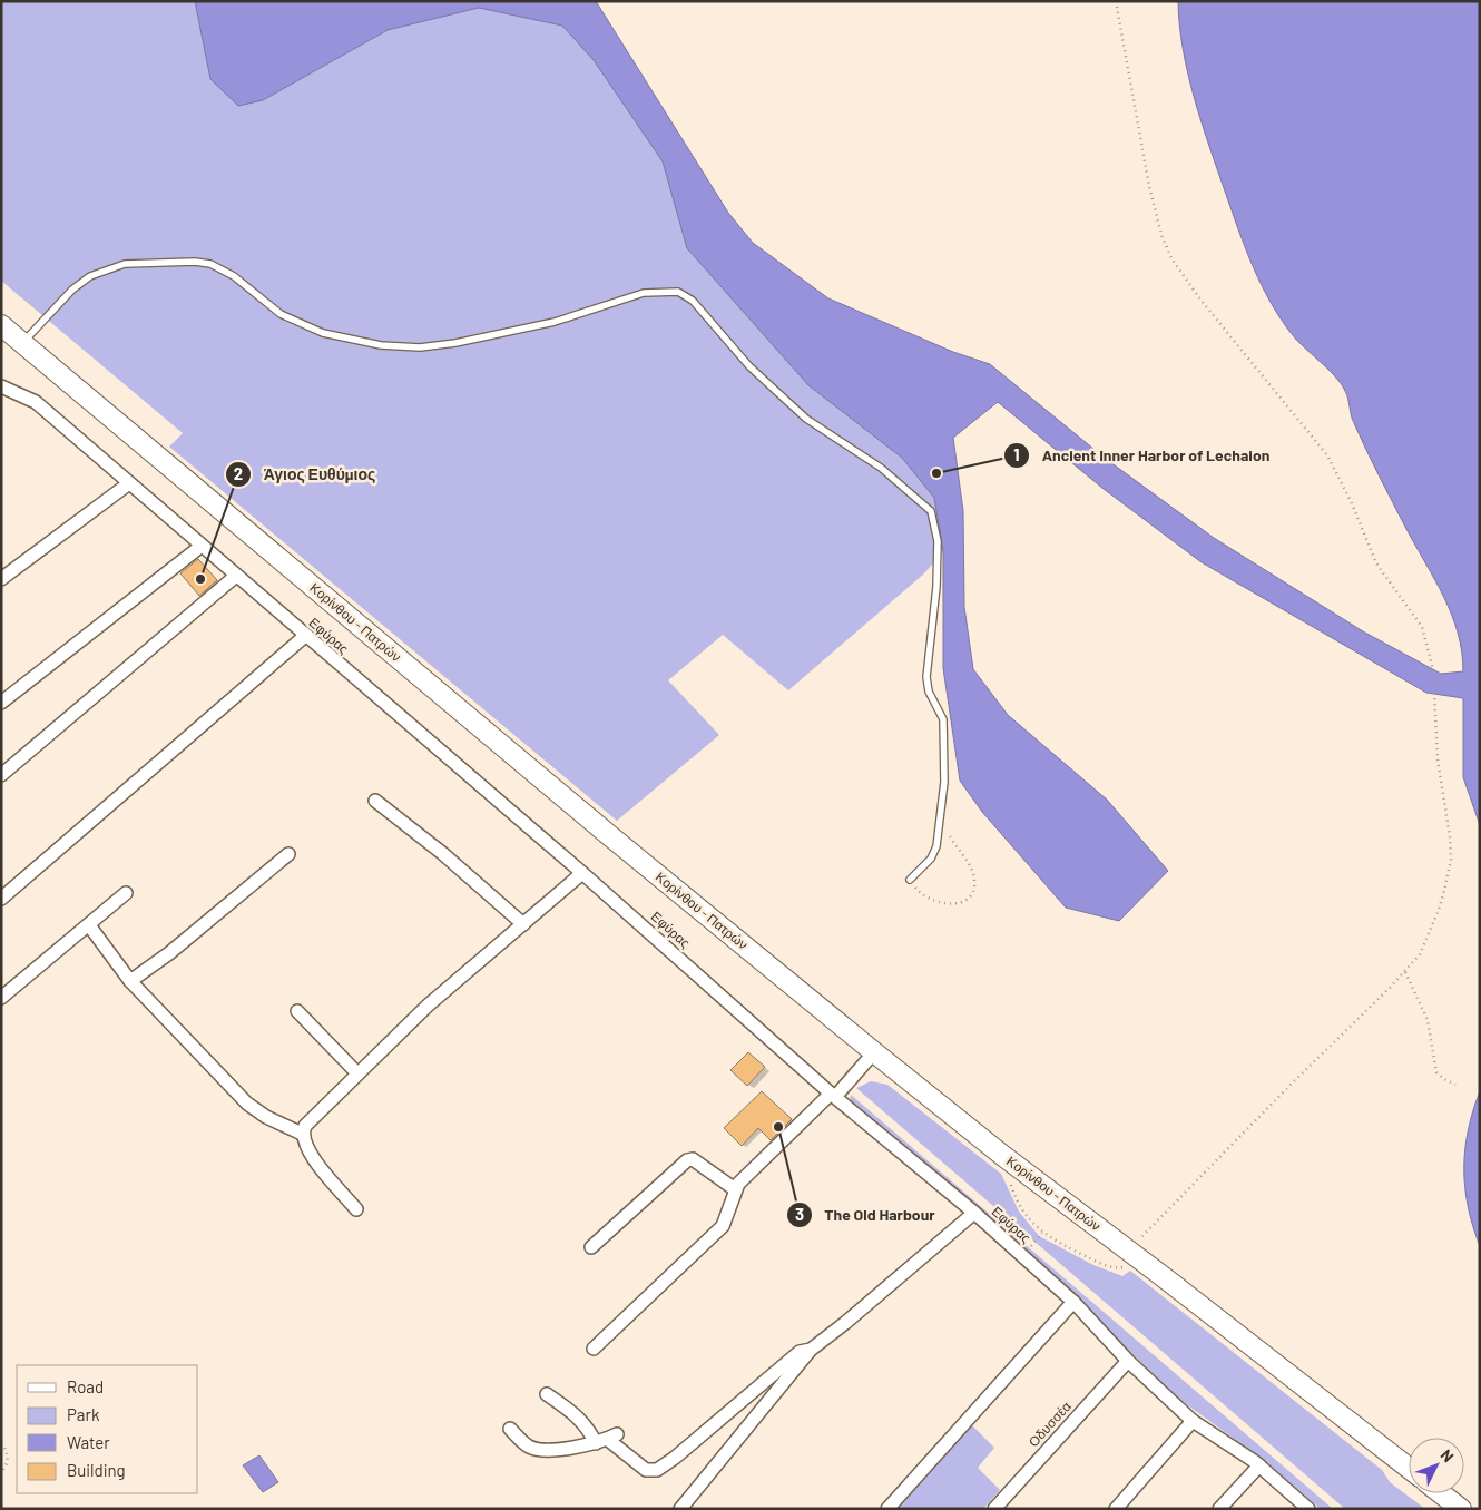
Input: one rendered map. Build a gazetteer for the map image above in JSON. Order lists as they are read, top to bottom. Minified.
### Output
{"streets":{"main road":["Κορίνθου - Πατρών"],"street":["Εφύρας","Οδυσσέα"]},"crossings":[["Εφύρας","Οδυσσέα"]],"places":["Ancient Inner Harbor of Lechaion","Άγιος Ευθύμιος","The Old Harbour"],"legend":["Road","Park","Water","Building"],"north":"top right"}
